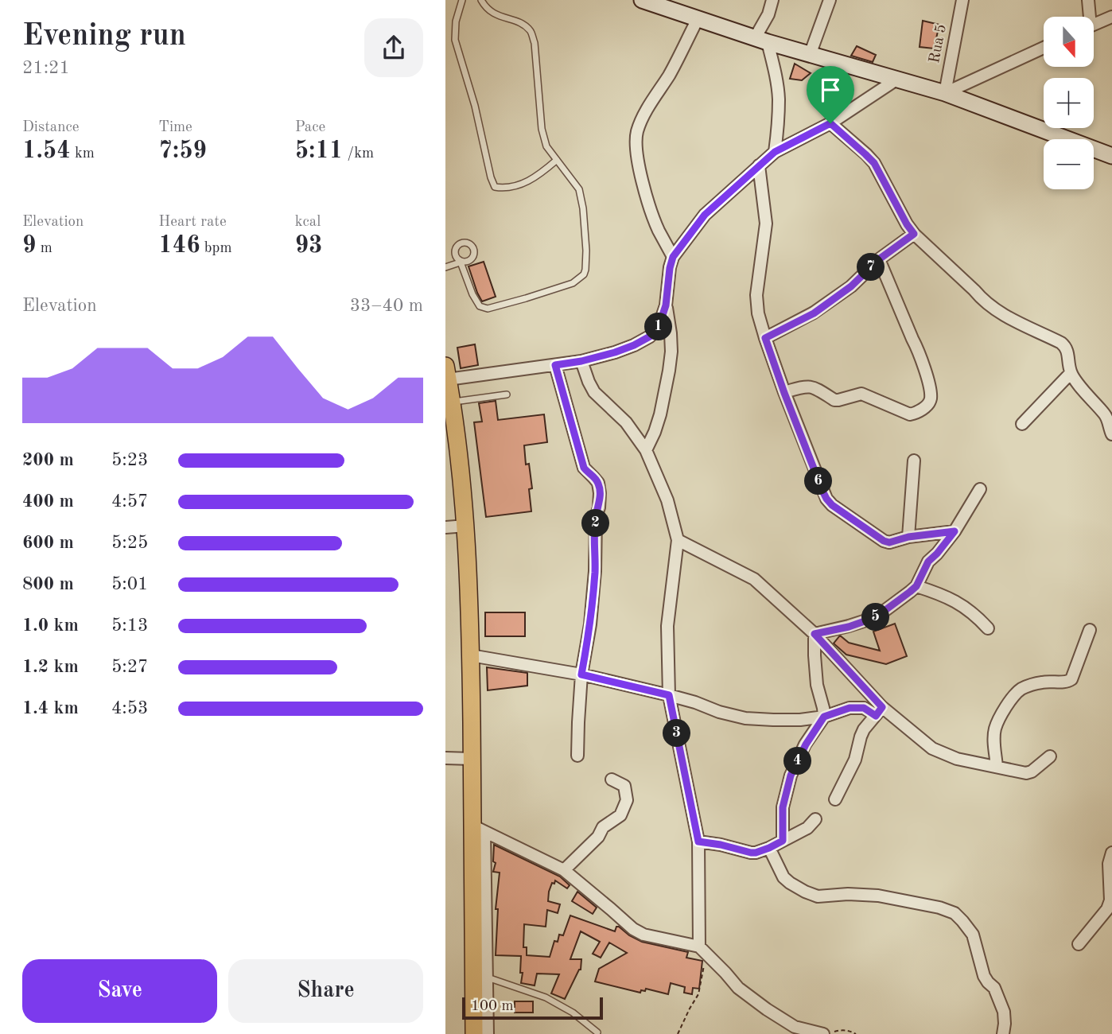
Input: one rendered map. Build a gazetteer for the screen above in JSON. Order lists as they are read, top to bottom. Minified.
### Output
{"streets":{"street":["Rua 5"]},"scale_bar":"100 m","north":"bottom","page":{"heading":["Evening run","21:21"],"map_buttons":["+","−"],"stats":[["Distance","1.54 km"],["Time","7:59"],["Pace","5:11 /km"],["Elevation","9 m"],["Heart rate","146 bpm"],["kcal","93"]],"pins":["7","1","6","2","5","3","4"],"chart":["Elevation","33–40 m"],"list":[{"name":"200 m","note":"5:23"},{"name":"400 m","note":"4:57"},{"name":"600 m","note":"5:25"},{"name":"800 m","note":"5:01"},{"name":"1.0 km","note":"5:13"},{"name":"1.2 km","note":"5:27"},{"name":"1.4 km","note":"4:53"}],"buttons":["Save","Share"],"scale":"100 m"}}
